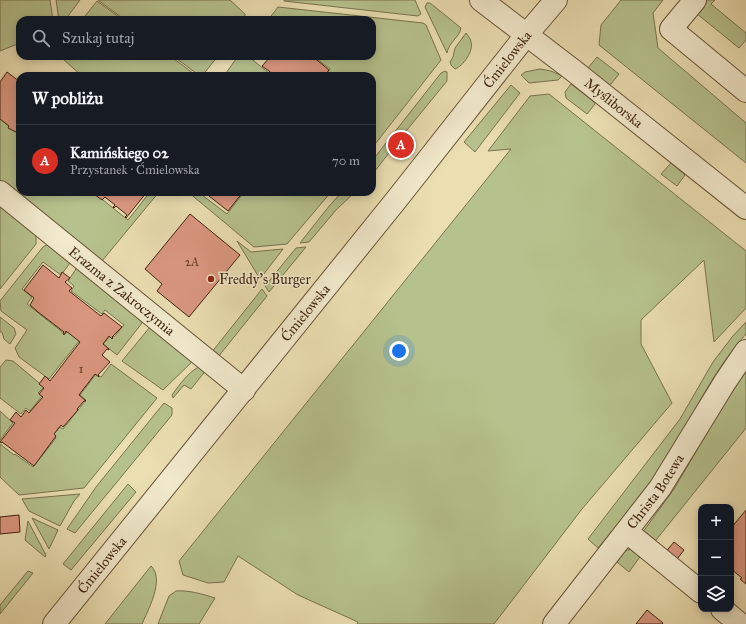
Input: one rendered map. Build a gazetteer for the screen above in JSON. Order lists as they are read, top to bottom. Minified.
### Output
{"streets":{"street":["Ćmielowska","Myśliborska","Erazma z Zakroczymia","Christa Botewa"]},"crossings":[["Ćmielowska","Myśliborska"],["Ćmielowska","Erazma z Zakroczymia"]],"places":["Freddy's Burger"],"house_numbers":["2A","1"],"page":{"search":"Szukaj tutaj","heading":"W pobliżu","list":[{"mark":"A","name":"Kamińskiego 02","note":"Przystanek · Ćmielowska","value":"70 m"}],"pins":"A","map_buttons":["+","−"]}}
